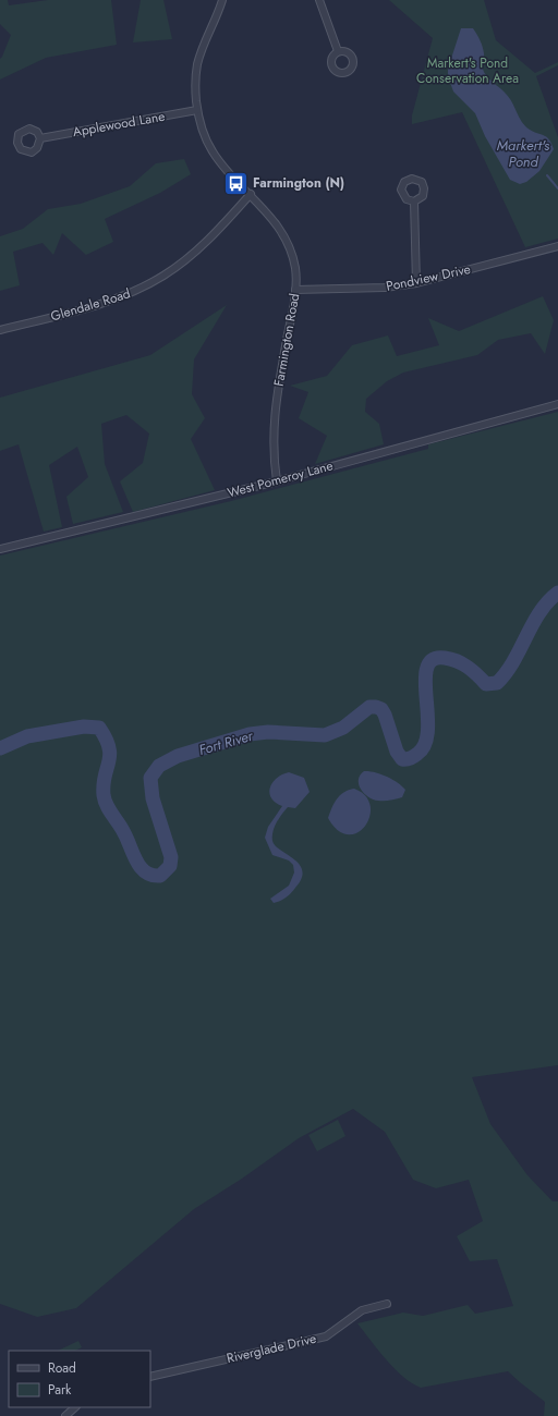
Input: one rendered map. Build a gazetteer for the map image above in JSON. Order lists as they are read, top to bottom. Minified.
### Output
{"streets":{"street":["Applewood Lane","Pondview Drive","Glendale Road","Farmington Road","West Pomeroy Lane","Riverglade Drive"]},"crossings":[["Applewood Lane","Farmington Road"],["Pondview Drive","Farmington Road"],["Glendale Road","Farmington Road"],["Farmington Road","West Pomeroy Lane"]],"water":["Markert's Pond","Fort River"],"parks":["Markert's Pond Conservation Area"],"places":{"bus stop":["Farmington (N)"]},"legend":["Road","Park"]}
